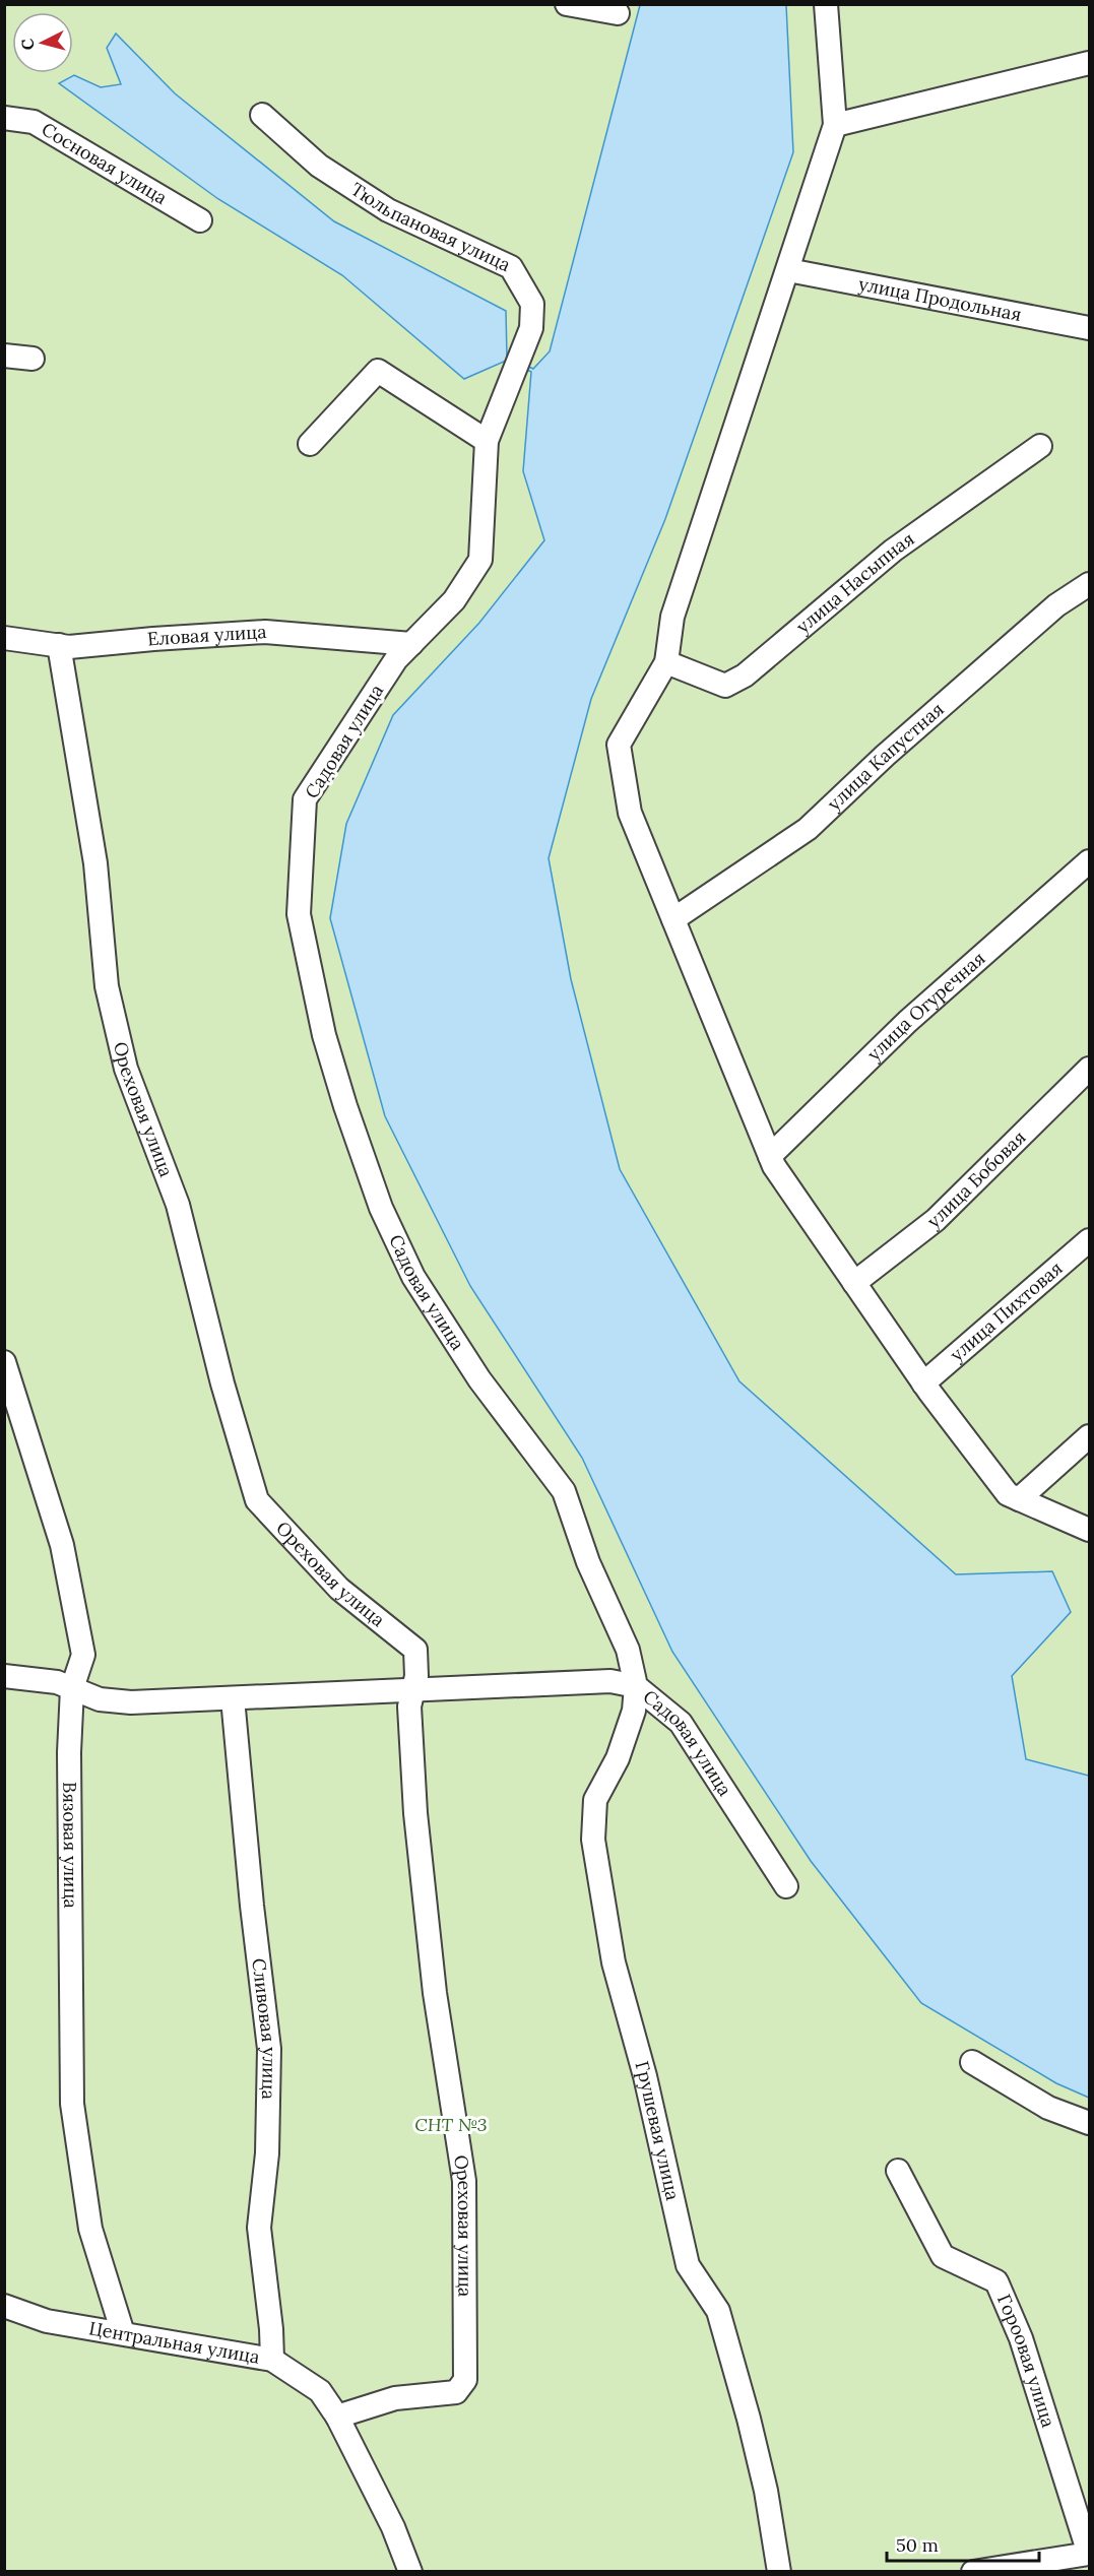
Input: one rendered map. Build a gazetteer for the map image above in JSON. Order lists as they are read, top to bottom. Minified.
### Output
{"streets":{"street":["Сосновая улица","Тюльпановая улица","улица Продольная","улица Насыпная","Еловая улица","Садовая улица","улица Капустная","улица Огуречная","Ореховая улица","улица Бобовая","улица Пихтовая","Вязовая улица","Сливовая улица","Грушевая улица","Центральная улица","Гороовая улица"]},"crossings":[["Тюльпановая улица","Еловая улица"],["Тюльпановая улица","Садовая улица"],["Еловая улица","Садовая улица"],["Еловая улица","Ореховая улица"],["Садовая улица","Грушевая улица"],["Ореховая улица","Центральная улица"],["Вязовая улица","Центральная улица"],["Сливовая улица","Центральная улица"]],"parks":["СНТ №3"],"scale_bar":"50 m","north":"left"}
